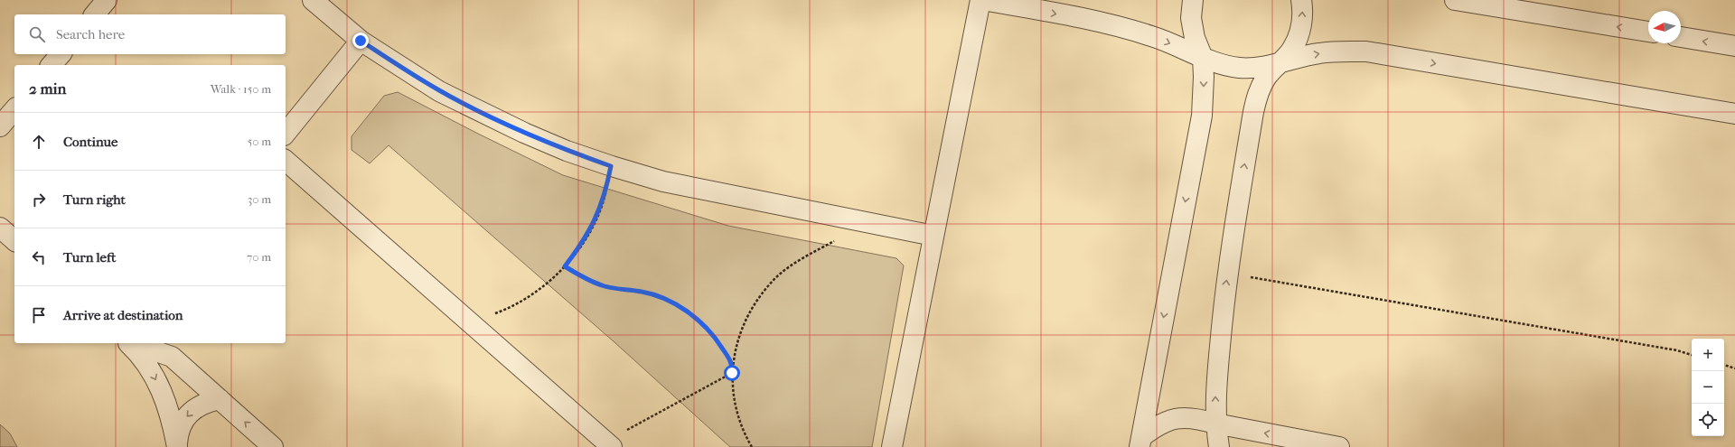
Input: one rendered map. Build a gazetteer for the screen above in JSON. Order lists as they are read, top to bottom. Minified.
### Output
{"north":"left","page":{"search":"Search here","heading":["2 min","Walk · 150 m"],"list":[["Continue","50 m"],["Turn right","30 m"],["Turn left","70 m"],"Arrive at destination"],"map_buttons":["+","−"]}}
